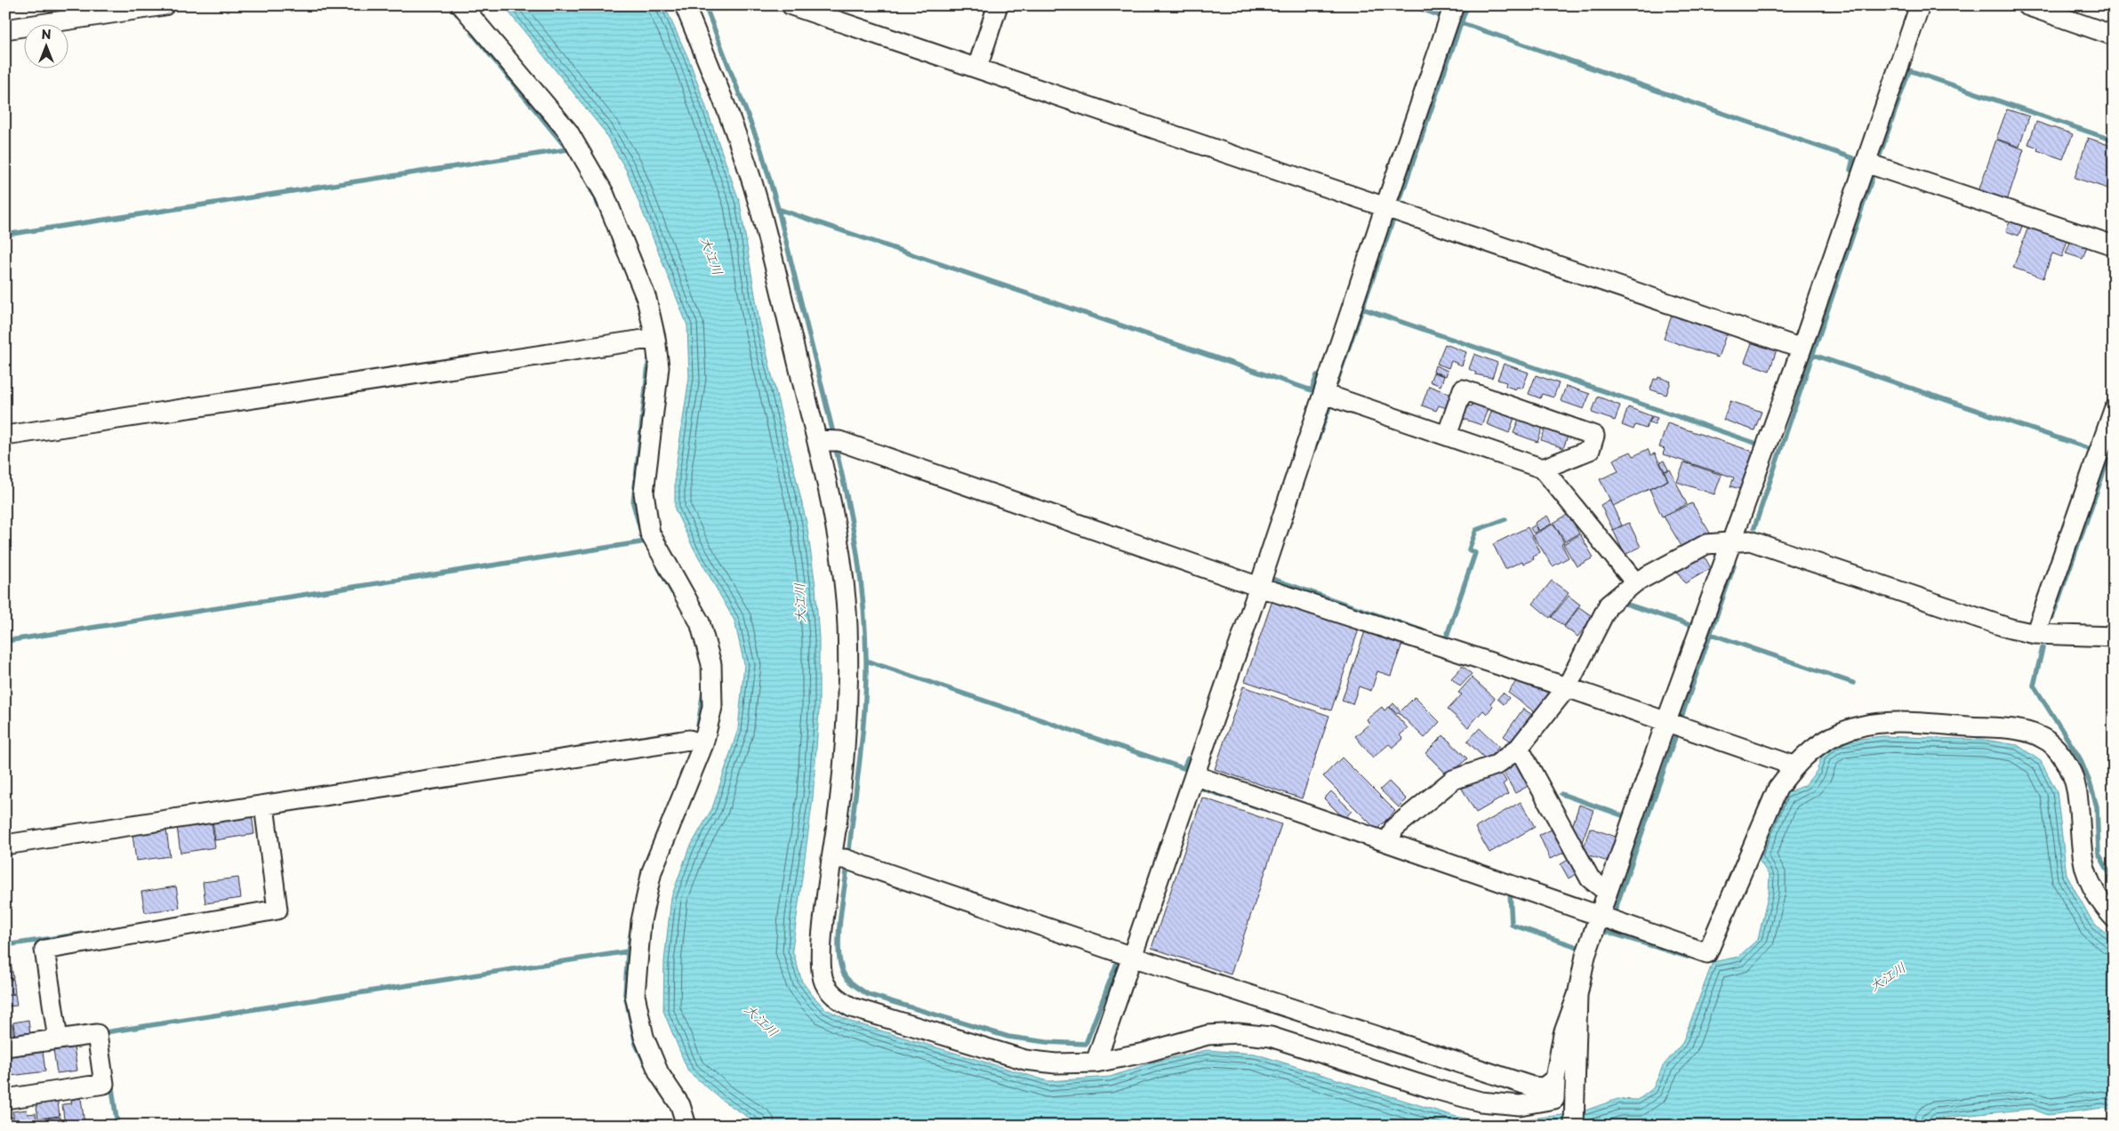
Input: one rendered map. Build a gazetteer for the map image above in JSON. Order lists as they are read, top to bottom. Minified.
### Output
{"water":["大江川"],"north":"top"}
